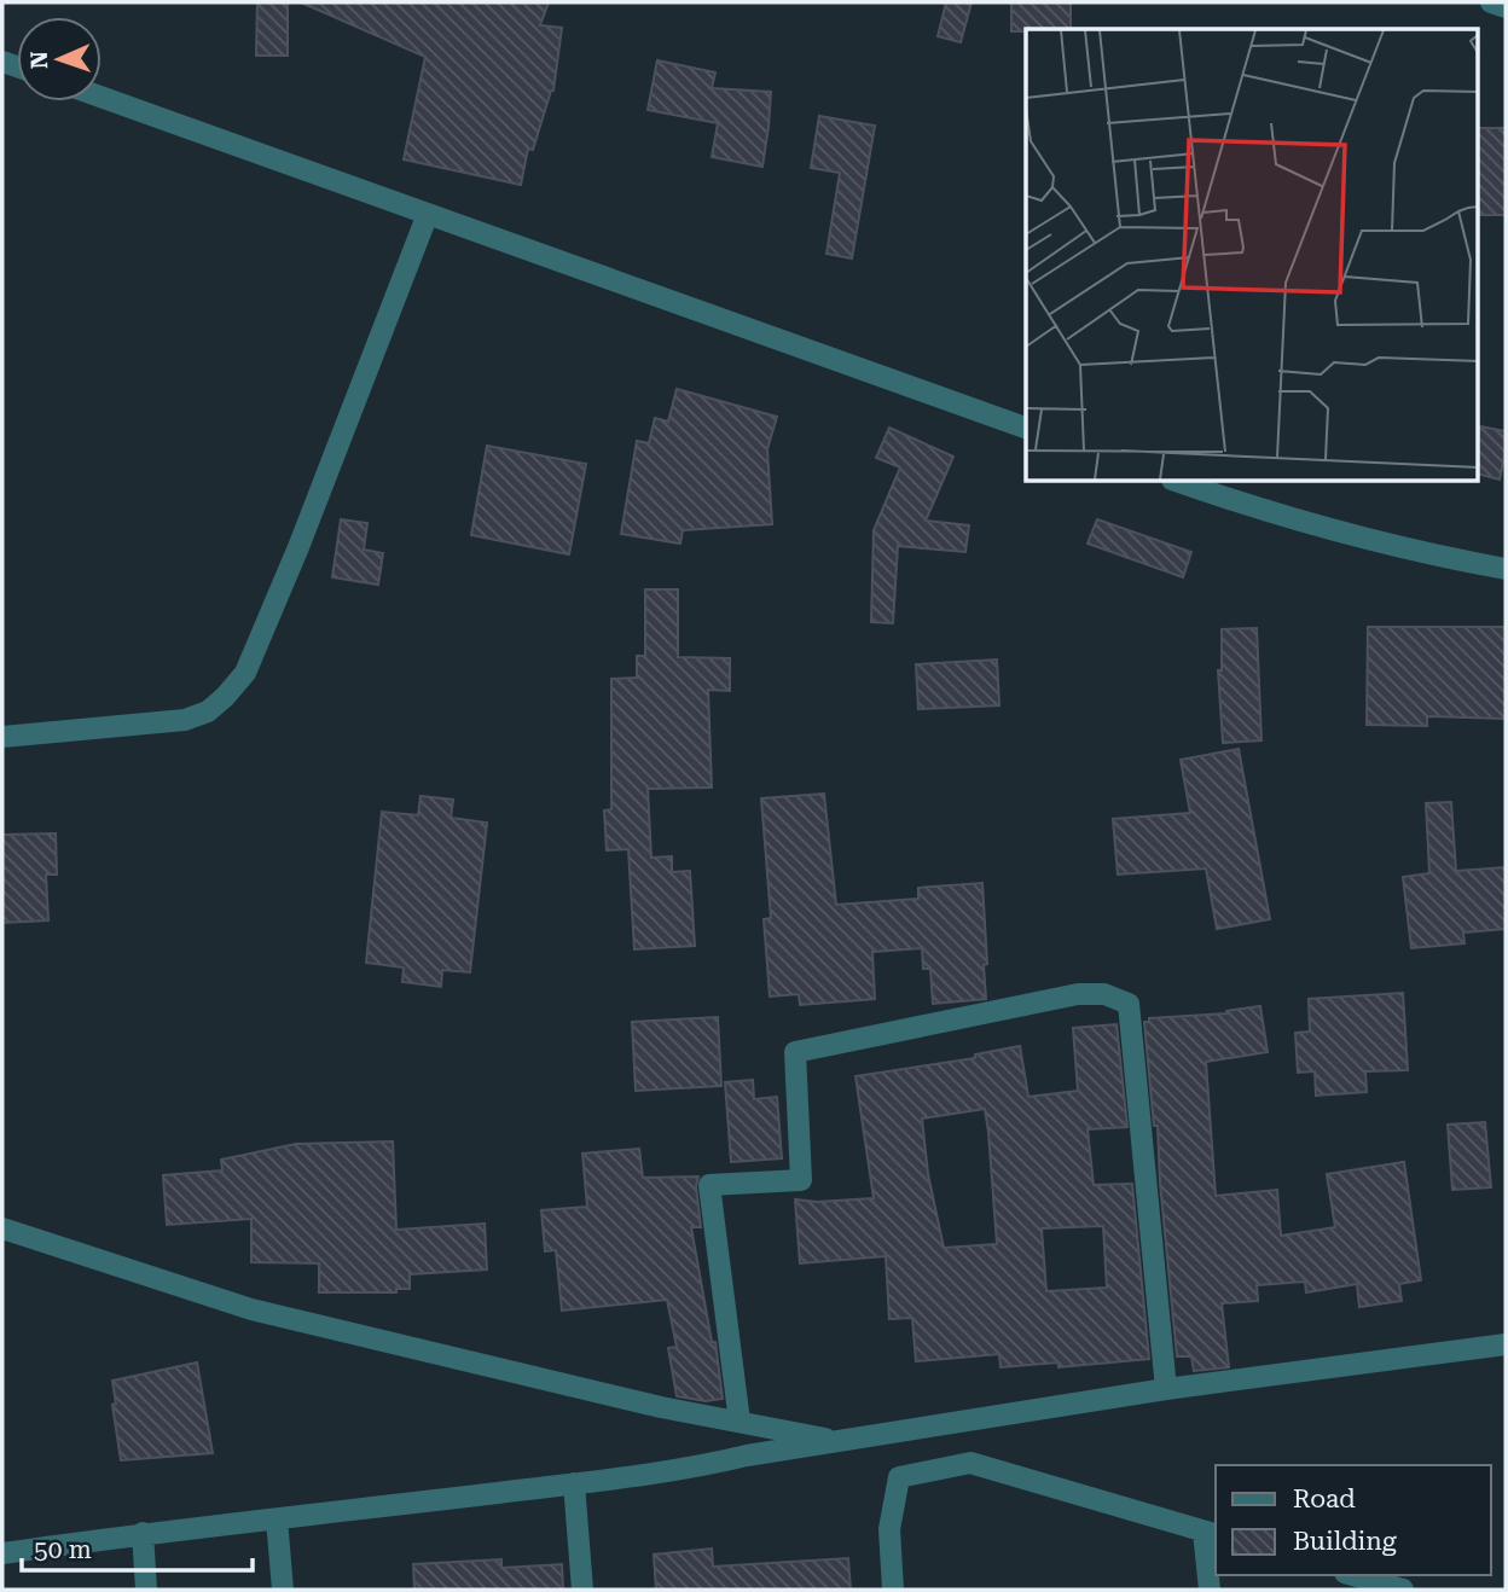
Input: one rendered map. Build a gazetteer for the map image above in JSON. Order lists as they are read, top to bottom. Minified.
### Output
{"legend":["Road","Building"],"scale_bar":"50 m","north":"left"}
